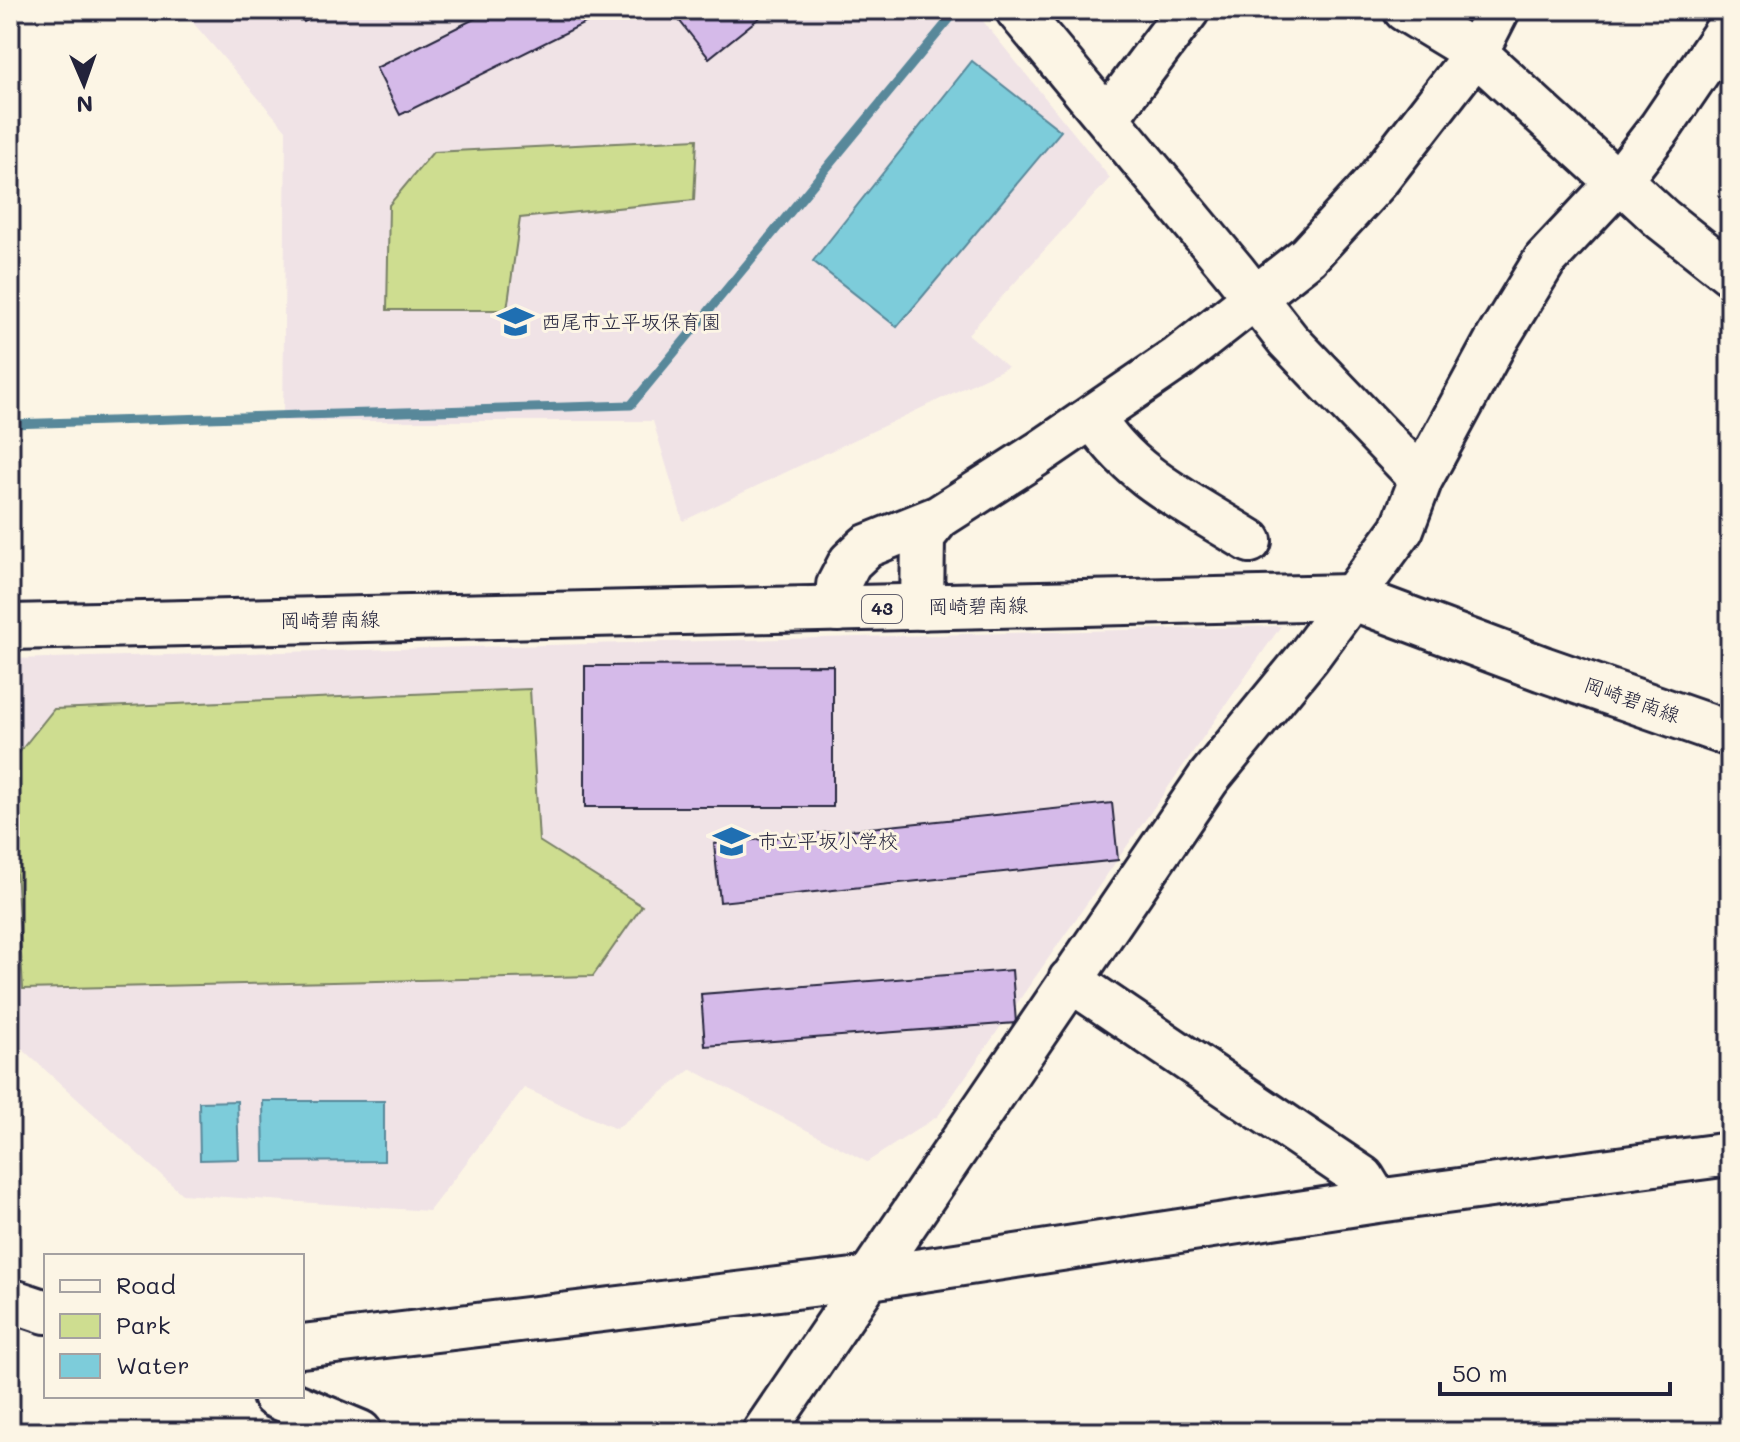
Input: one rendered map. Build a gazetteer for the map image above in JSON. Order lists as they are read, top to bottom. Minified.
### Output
{"streets":{"main road":["岡崎碧南線","43"]},"places":{"school or university":["西尾市立平坂保育園","市立平坂小学校"]},"legend":["Road","Park","Water"],"scale_bar":"50 m","north":"bottom"}
